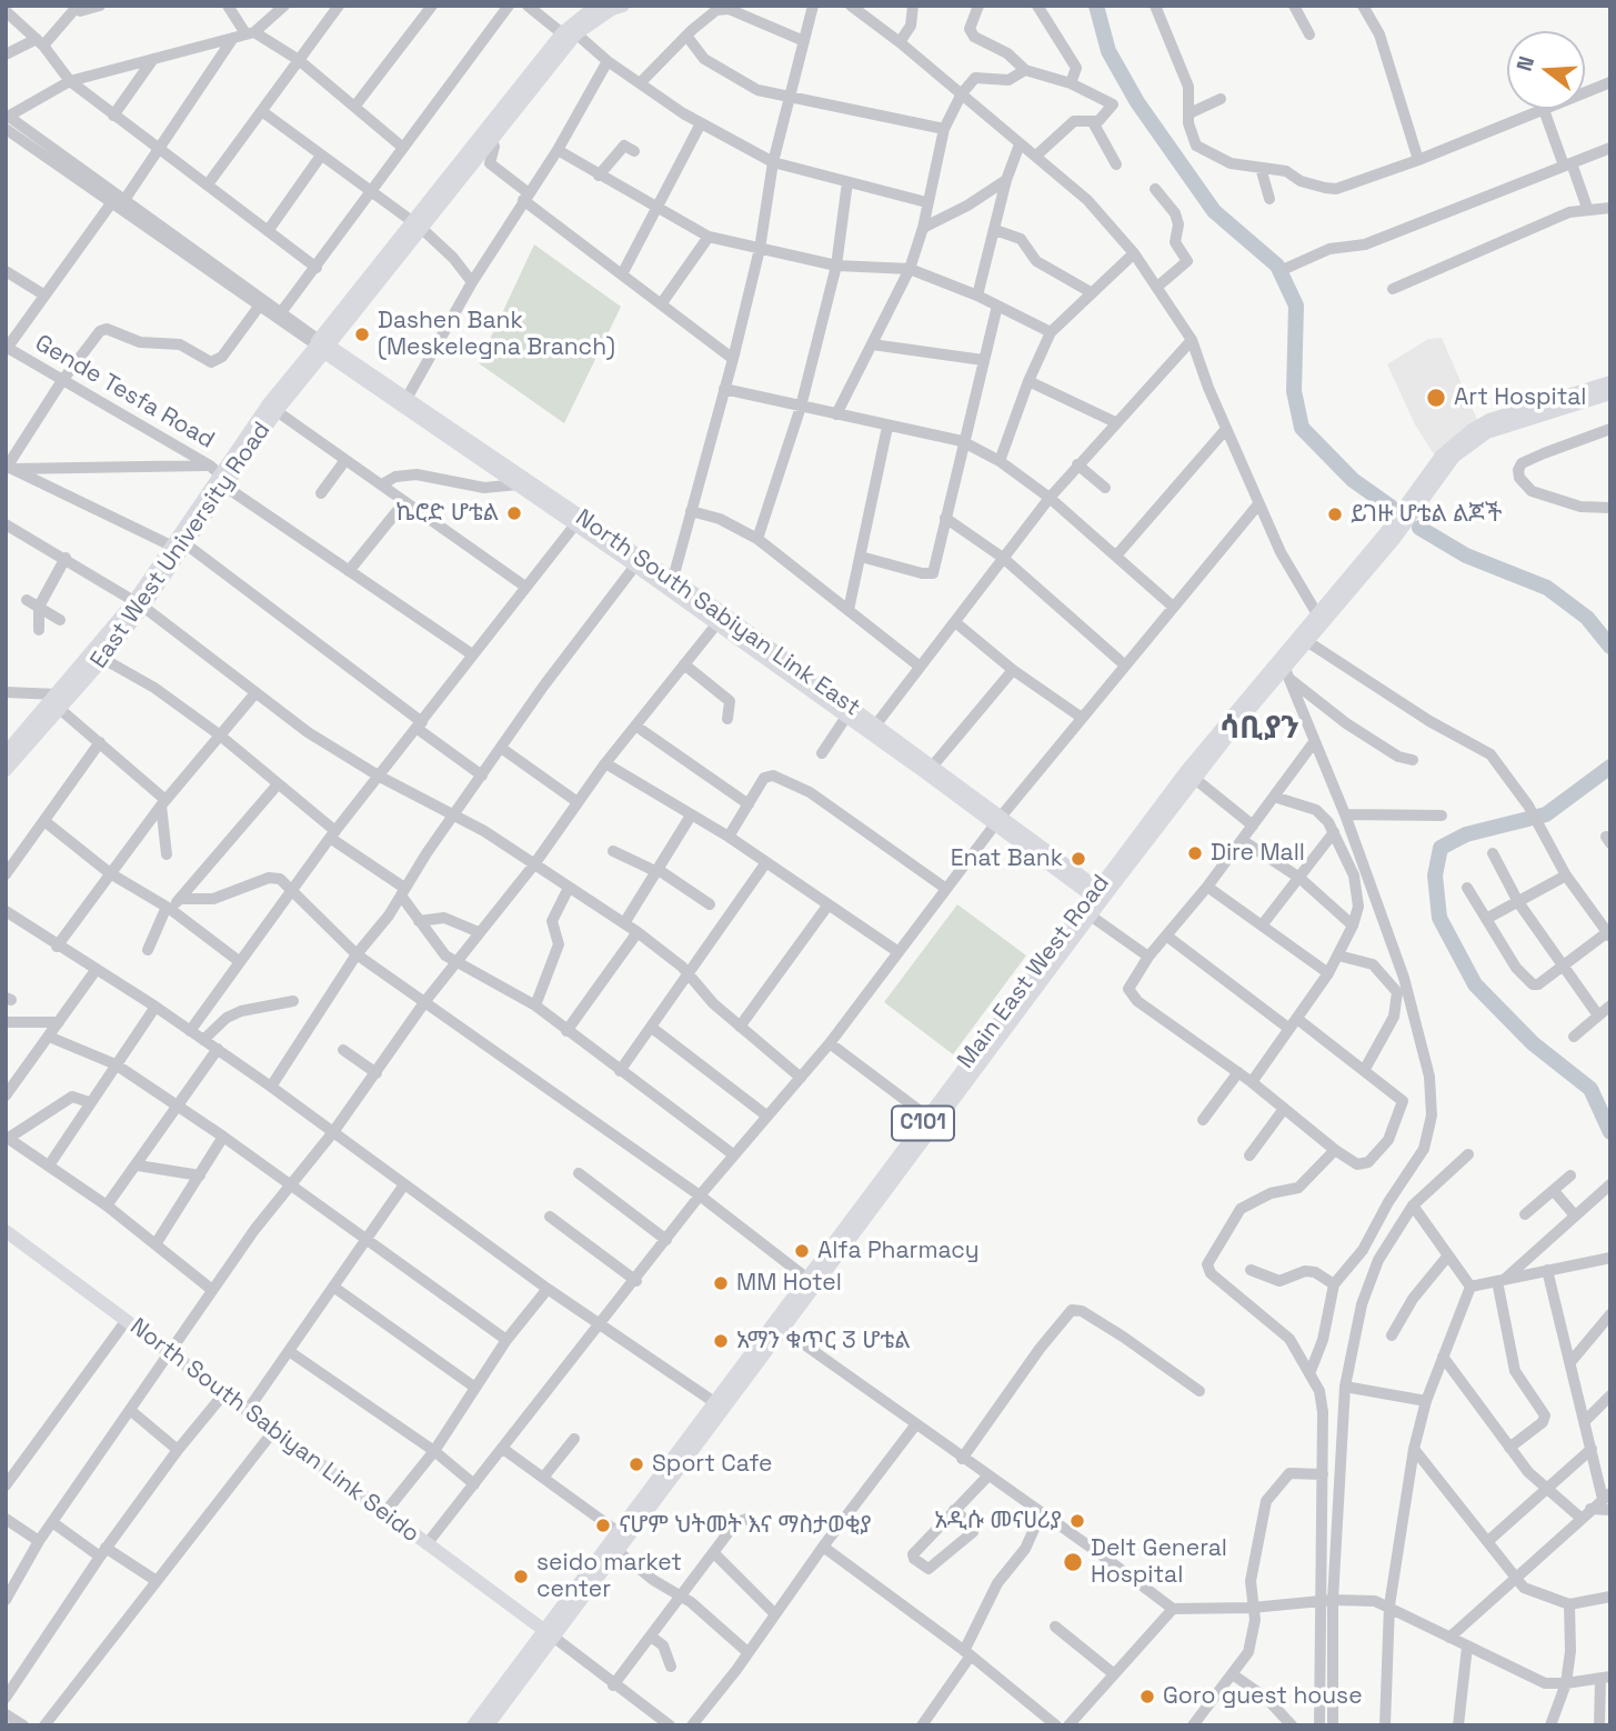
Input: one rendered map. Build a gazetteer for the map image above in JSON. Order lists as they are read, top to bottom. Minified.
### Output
{"streets":{"main road":["East West University Road","North South Sabiyan Link East","Main East West Road","C101","North South Sabiyan Link Seido"],"street":["Gende Tesfa Road"]},"crossings":[["Gende Tesfa Road","East West University Road"],["East West University Road","North South Sabiyan Link East"],["North South Sabiyan Link East","Main East West Road"],["Main East West Road","North South Sabiyan Link Seido"]],"districts":["ሳቢያን"],"places":["Dashen Bank (Meskelegna Branch)","Art Hospital","ኬሮድ ሆቴል","ይገዙ ሆቴል ልጆች","Dire Mall","Enat Bank","Alfa Pharmacy","MM Hotel","አማን ቁጥር 3 ሆቴል","Sport Cafe","አዲሱ መናሀሪያ","ናሆም ህትመት እና ማስታወቂያ","Delt General Hospital","seido market center","Goro guest house"],"north":"left"}
